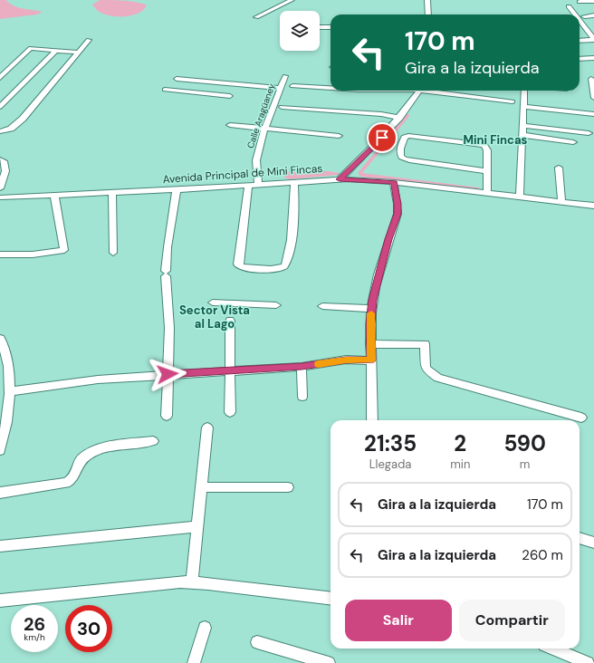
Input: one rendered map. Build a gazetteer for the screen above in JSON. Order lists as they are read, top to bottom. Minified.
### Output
{"streets":{"street":["Calle Aragüaney","Avenida Principal de Mini Fincas"]},"crossings":[["Calle Aragüaney","Avenida Principal de Mini Fincas"]],"districts":["Mini Fincas","Sector Vista al Lago"],"page":{"turn":["170 m","Gira a la izquierda"],"eta":["21:35","Llegada","2","min","590","m"],"list":[{"name":"Gira a la izquierda","value":"170 m"},{"name":"Gira a la izquierda","value":"260 m"}],"buttons":["Salir","Compartir"],"speed":"26 km/h","limit":"30"}}
